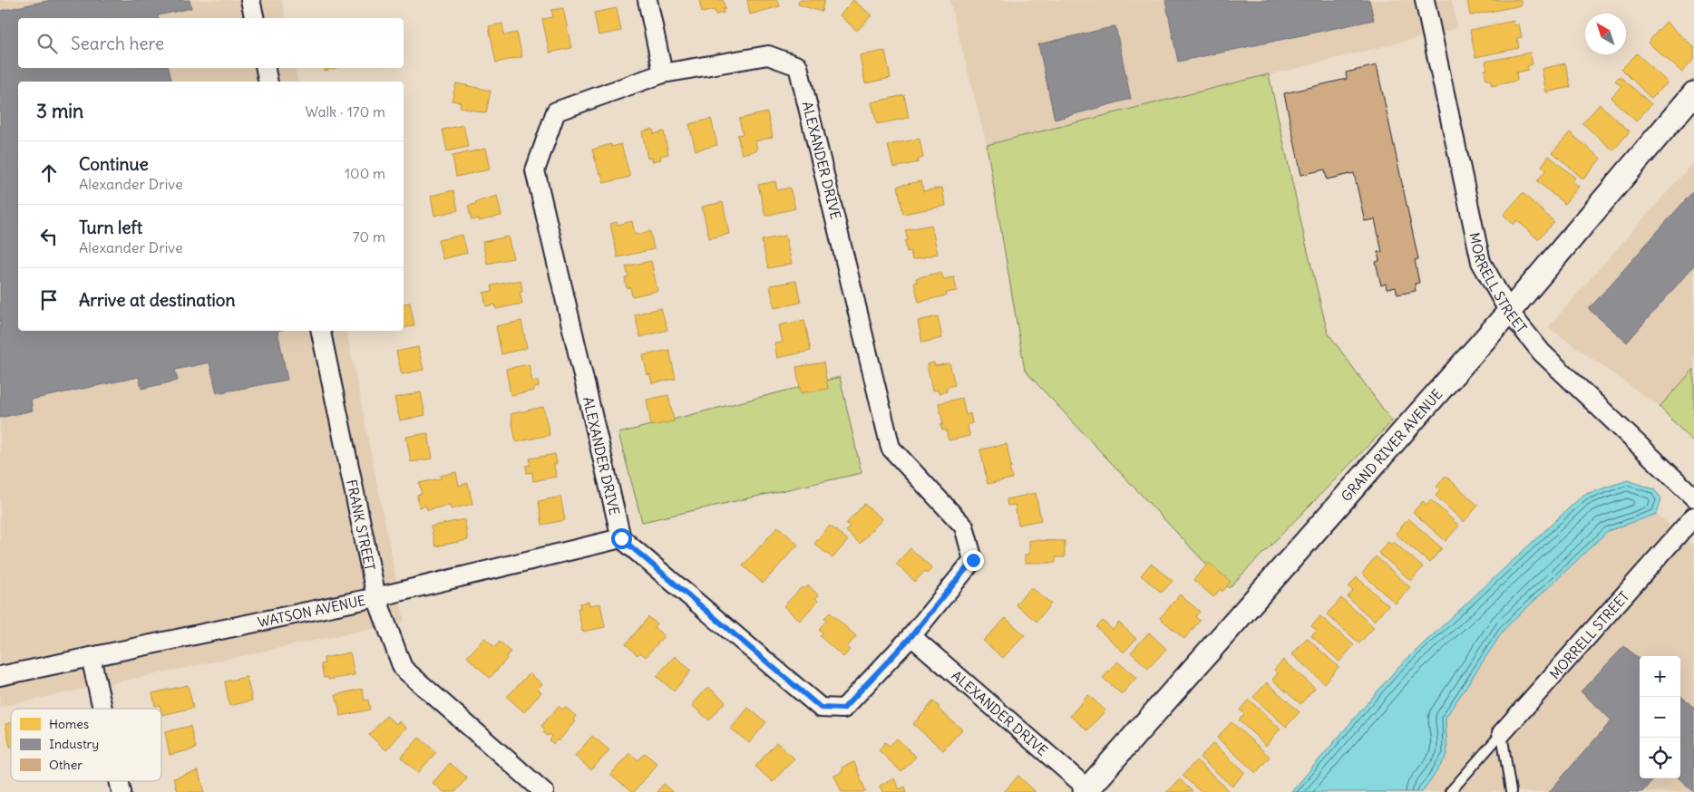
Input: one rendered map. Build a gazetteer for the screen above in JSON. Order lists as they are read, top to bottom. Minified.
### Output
{"streets":{"street":["ALEXANDER DRIVE","MORRELL STREET","GRAND RIVER AVENUE","FRANK STREET","WATSON AVENUE"]},"crossings":[["ALEXANDER DRIVE","GRAND RIVER AVENUE"],["ALEXANDER DRIVE","WATSON AVENUE"],["MORRELL STREET","GRAND RIVER AVENUE"],["FRANK STREET","WATSON AVENUE"]],"legend":["Homes","Industry","Other"],"north":"top left","page":{"search":"Search here","heading":["3 min","Walk · 170 m"],"list":[["Continue","Alexander Drive","100 m"],["Turn left","Alexander Drive","70 m"],"Arrive at destination"],"map_buttons":["+","−"]}}
